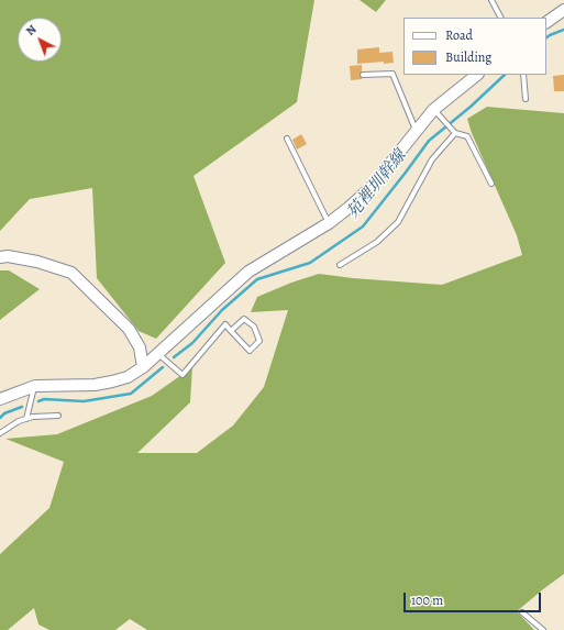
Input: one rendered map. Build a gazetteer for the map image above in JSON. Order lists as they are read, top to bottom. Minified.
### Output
{"water":["苑裡圳幹線"],"legend":["Road","Building"],"scale_bar":"100 m","north":"top left"}
